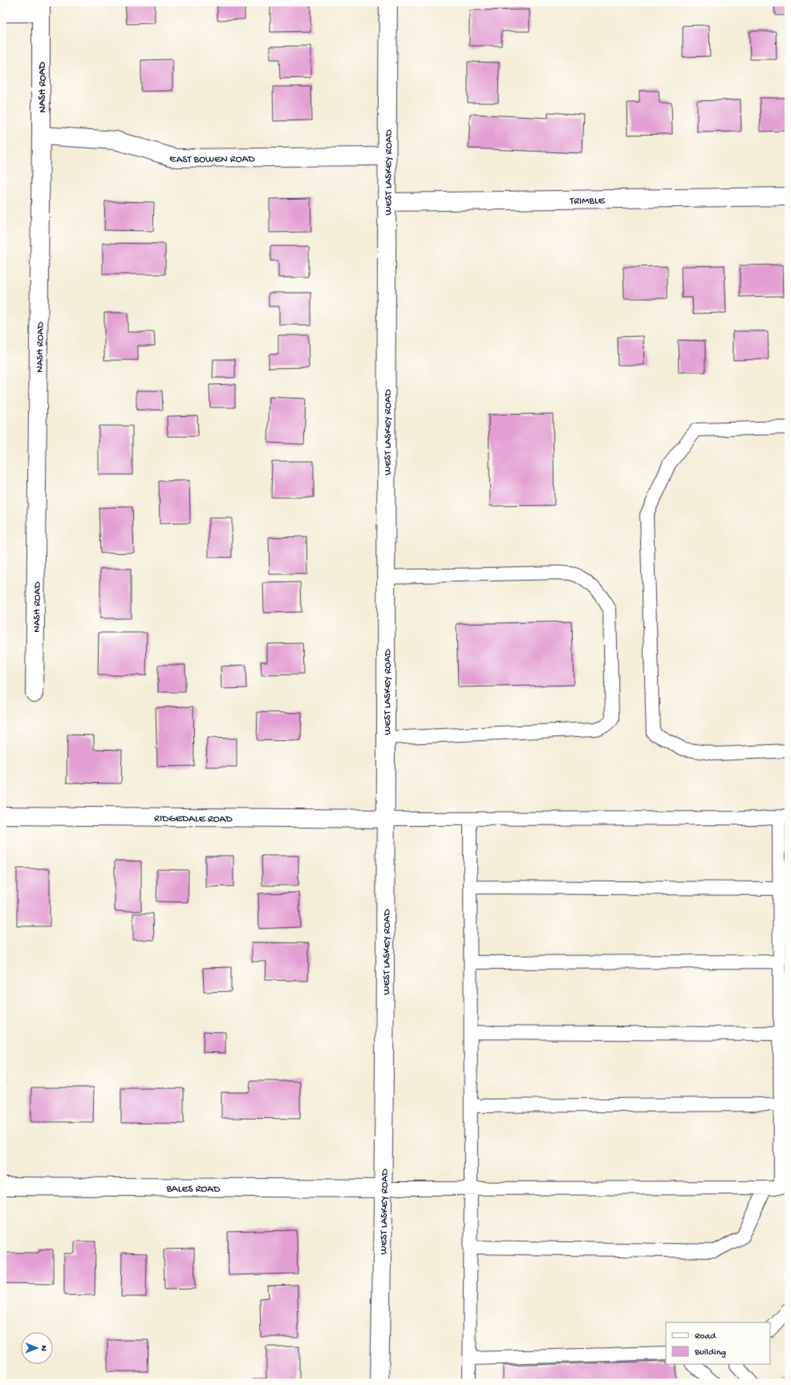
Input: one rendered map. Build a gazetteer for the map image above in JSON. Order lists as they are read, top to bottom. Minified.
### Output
{"streets":{"street":["NASH ROAD","EAST BOWEN ROAD","WEST LASKEY ROAD","TRIMBLE","RIDGEDALE ROAD","BALES ROAD"]},"crossings":[["NASH ROAD","EAST BOWEN ROAD"],["EAST BOWEN ROAD","WEST LASKEY ROAD"],["WEST LASKEY ROAD","TRIMBLE"],["WEST LASKEY ROAD","RIDGEDALE ROAD"],["WEST LASKEY ROAD","BALES ROAD"]],"legend":["Road","Building"],"north":"right"}
